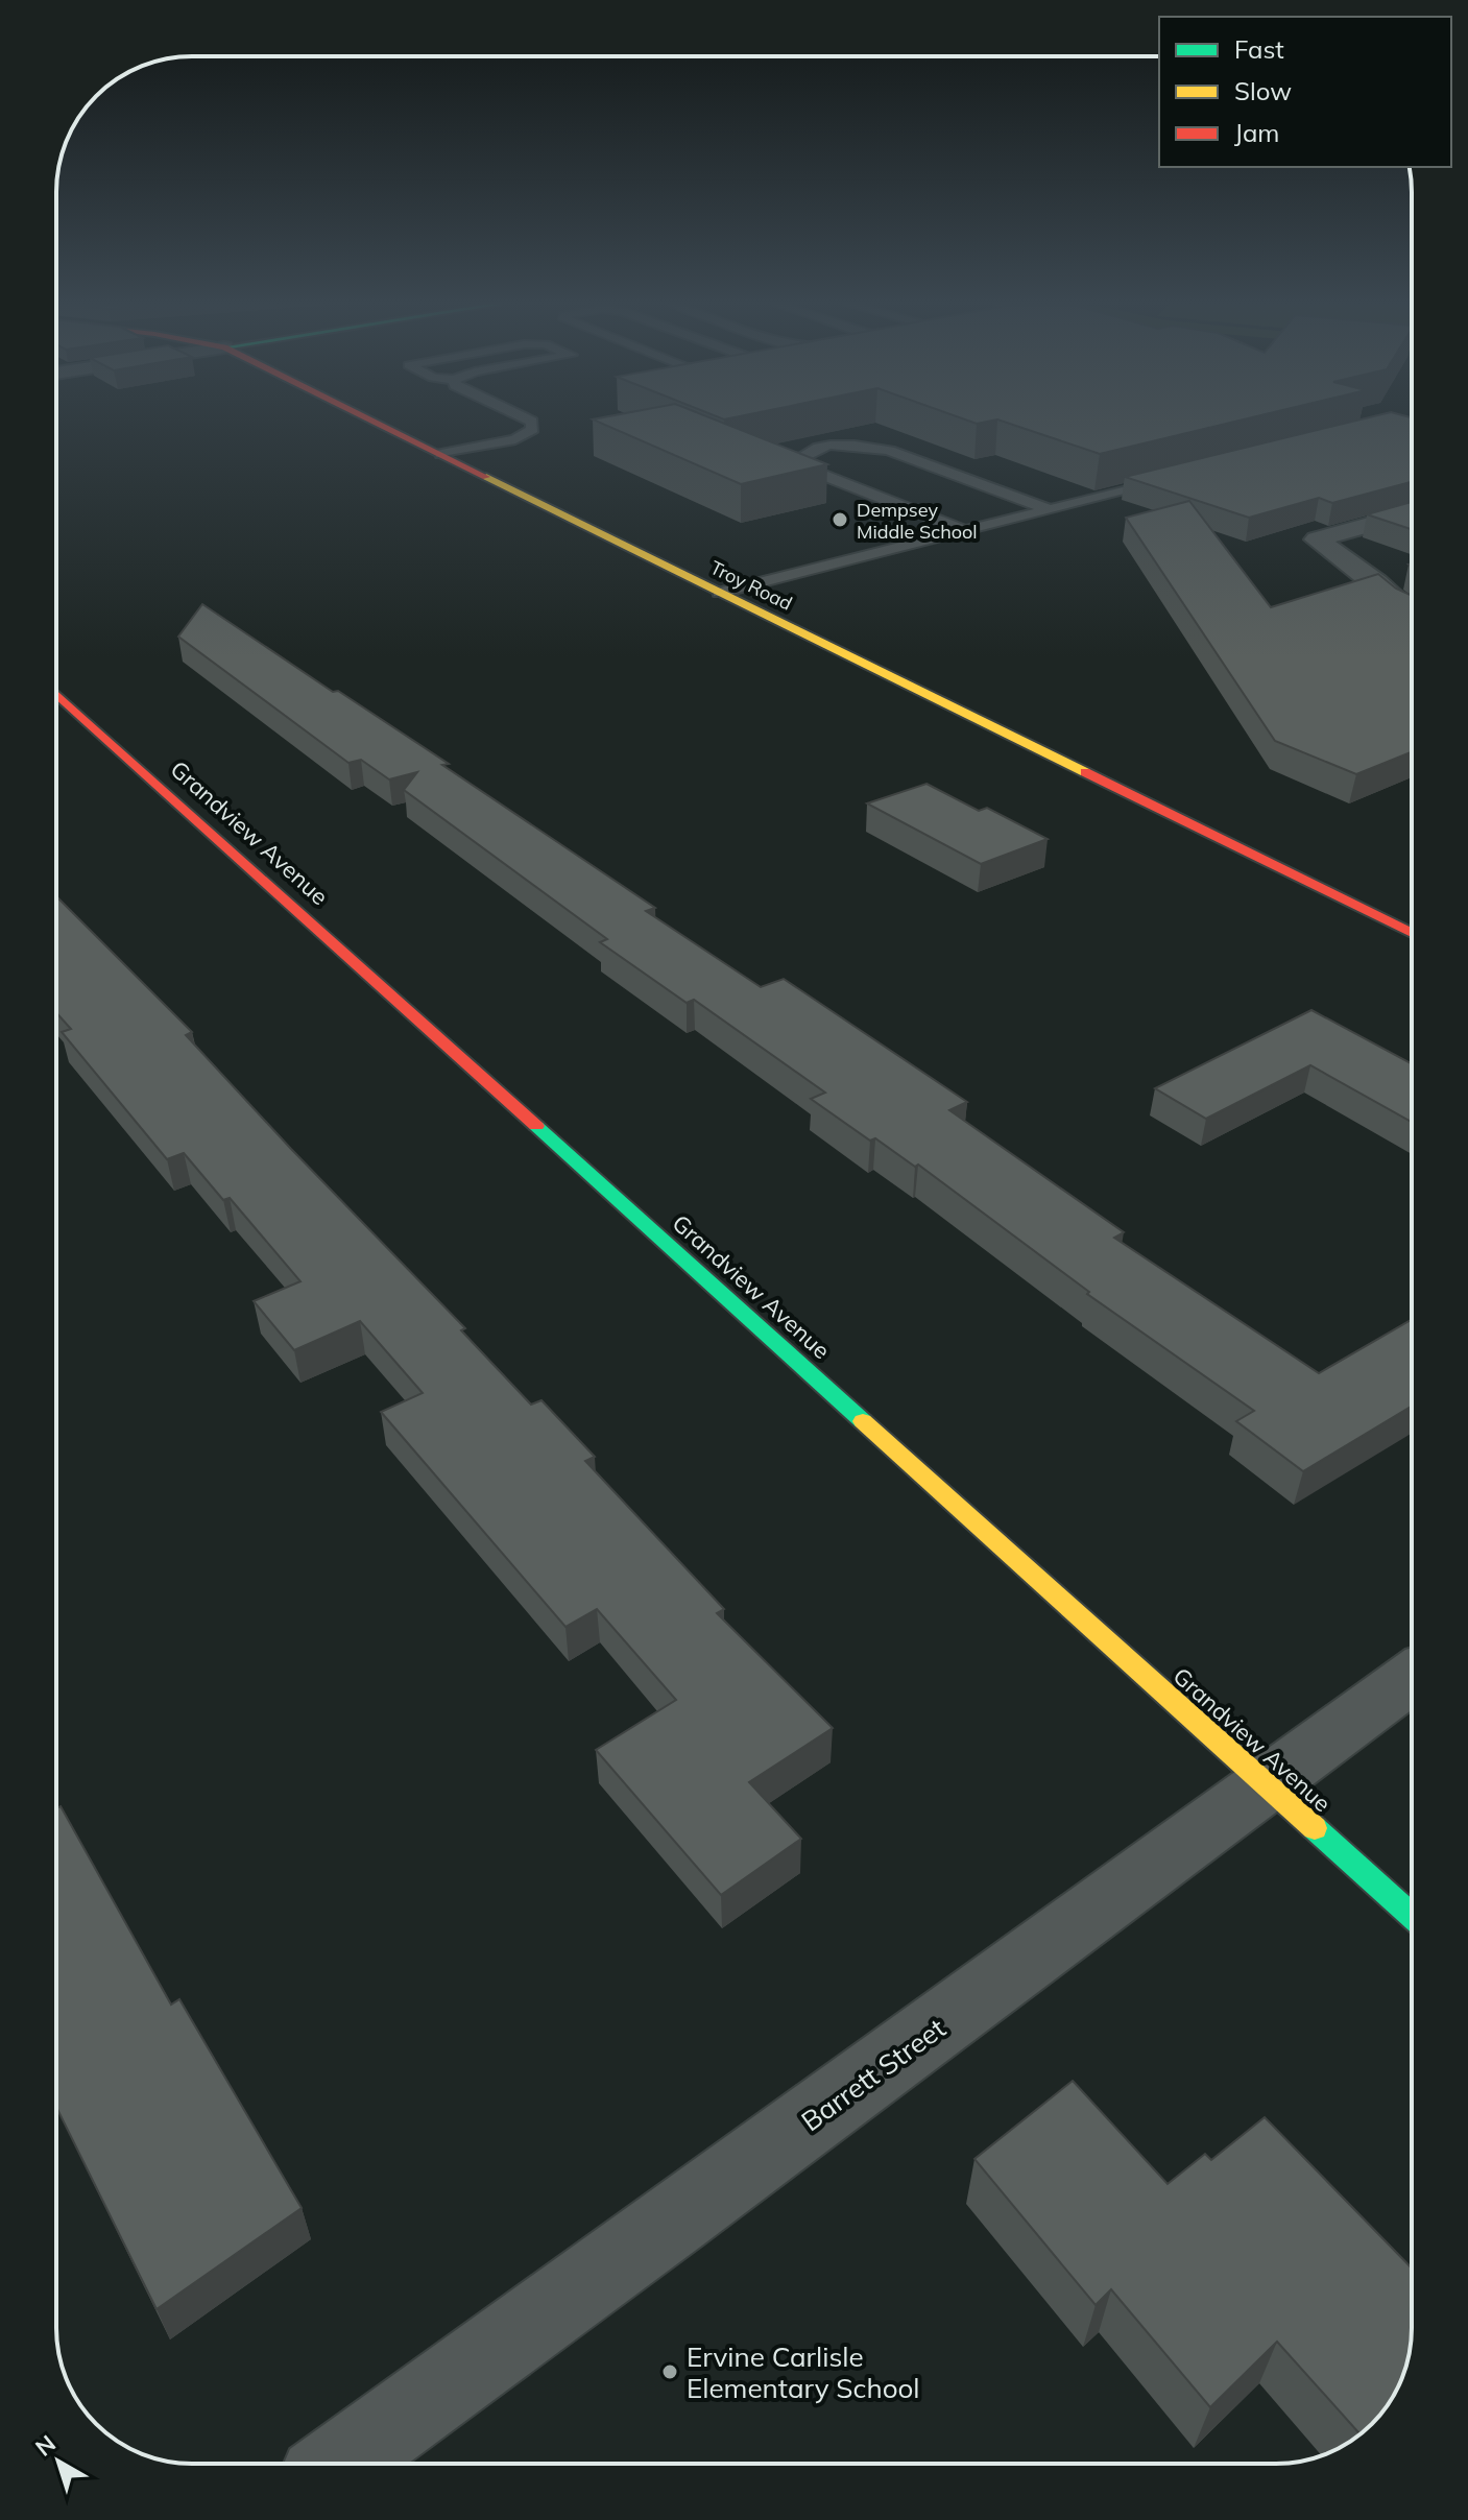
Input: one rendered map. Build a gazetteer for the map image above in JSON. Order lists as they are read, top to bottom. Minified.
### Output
{"streets":{"street":["Troy Road","Grandview Avenue","Barrett Street"]},"crossings":[["Grandview Avenue","Barrett Street"]],"places":["Dempsey Middle School","Ervine Carlisle Elementary School"],"legend":["Fast","Slow","Jam"],"north":"top left"}
